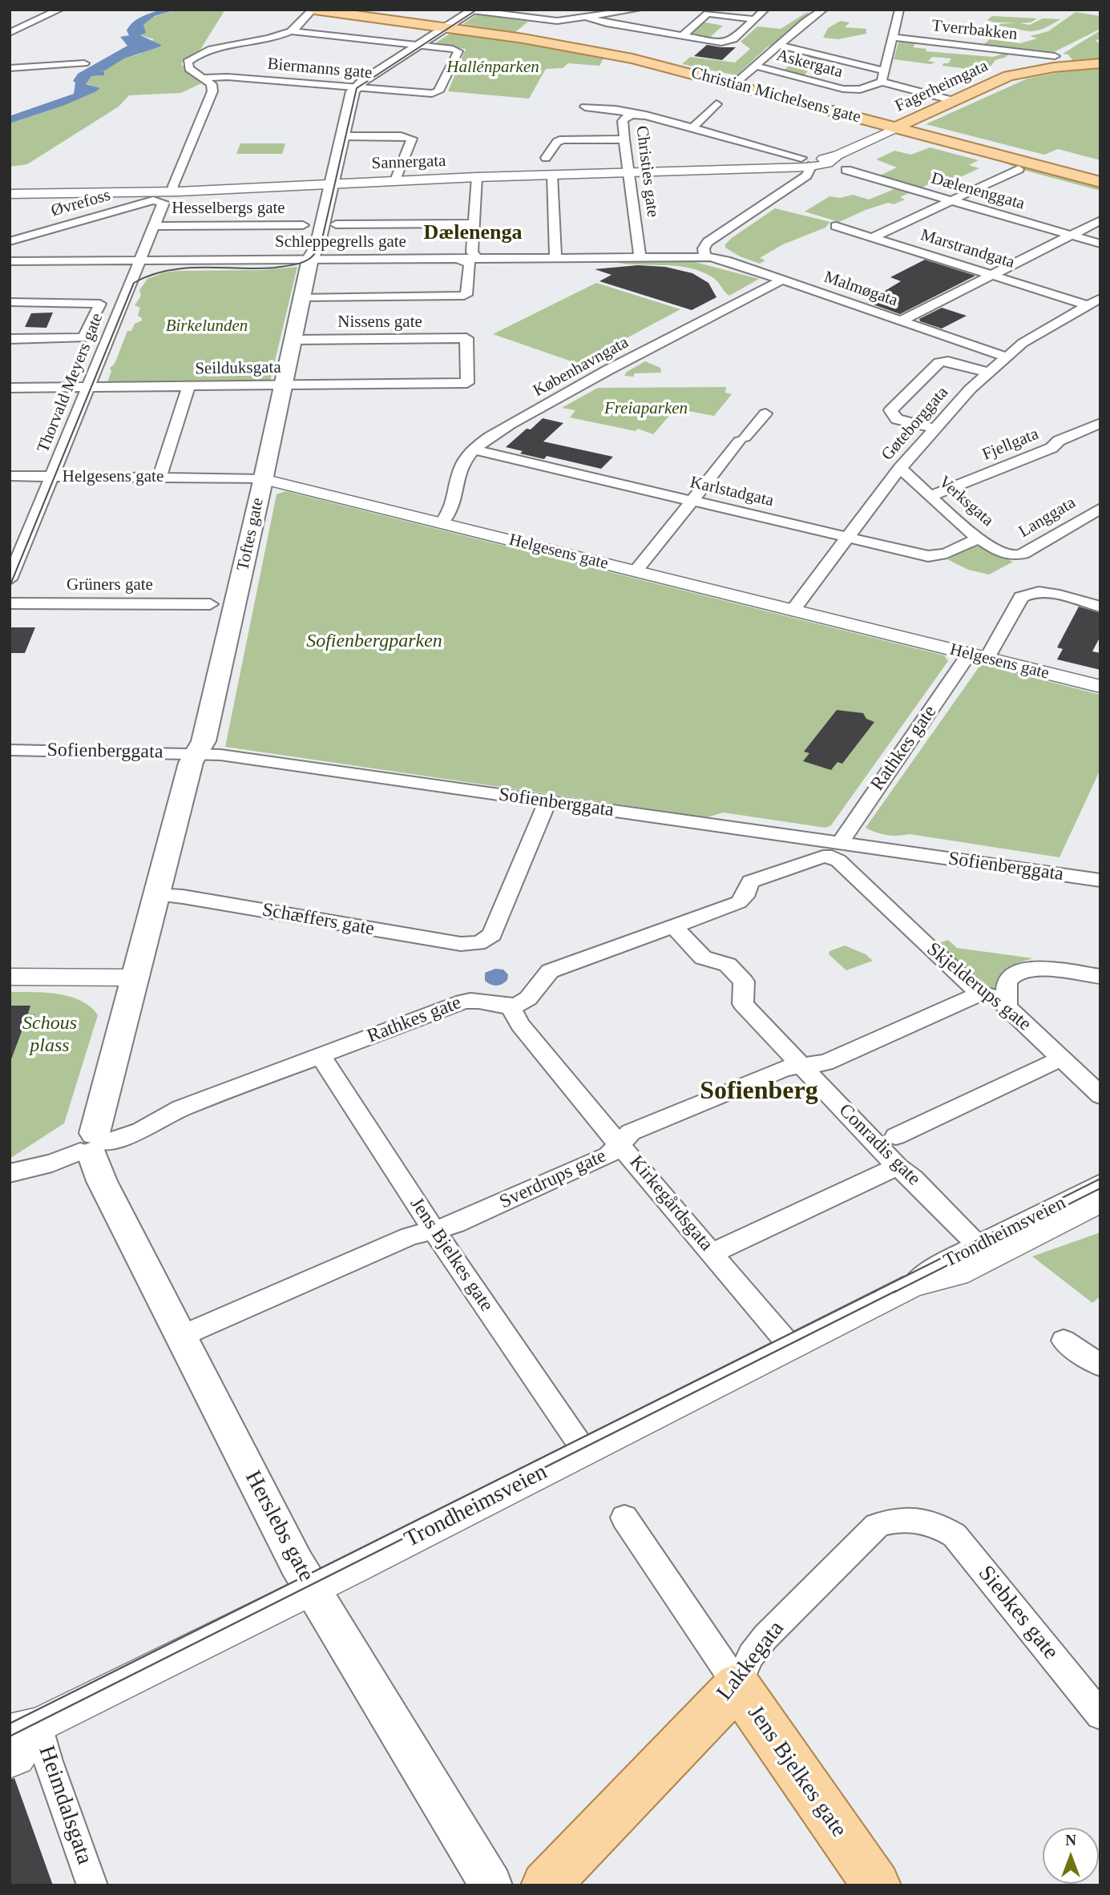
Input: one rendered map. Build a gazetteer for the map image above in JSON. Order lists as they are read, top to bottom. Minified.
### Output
{"streets":{"main road":["Fagerheimgata","Christian Michelsens gate","Toftes gate","Jens Bjelkes gate","Herslebs gate","Lakkegata"],"street":["Tverrbakken","Askergata","Biermanns gate","Sannergata","Christies gate","Dælenenggata","Øvrefoss","Hesselbergs gate","Schleppegrells gate","Marstrandgata","Malmøgata","Nissens gate","Københavngata","Seilduksgata","Thorvald Meyers gate","Gøteborggata","Fjellgata","Helgesens gate","Karlstadgata","Verksgata","Langgata","Grüners gate","Rathkes gate","Sofienberggata","Schæffers gate","Skjelderups gate","Conradis gate","Sverdrups gate","Kirkegårdsgata","Trondheimsveien","Siebkes gate","Heimdalsgata"]},"crossings":[["Biermanns gate","Toftes gate"],["Fagerheimgata","Christian Michelsens gate"],["Fagerheimgata","Sannergata"],["Sannergata","Christies gate"],["Sannergata","Toftes gate"],["Christies gate","Schleppegrells gate"],["Øvrefoss","Thorvald Meyers gate"],["Hesselbergs gate","Thorvald Meyers gate"],["Schleppegrells gate","Malmøgata"],["Schleppegrells gate","Thorvald Meyers gate"],["Schleppegrells gate","Toftes gate"],["Marstrandgata","Gøteborggata"],["Malmøgata","Københavngata"],["Malmøgata","Gøteborggata"],["Nissens gate","Seilduksgata"],["Nissens gate","Toftes gate"],["Københavngata","Helgesens gate"],["Københavngata","Karlstadgata"],["Seilduksgata","Thorvald Meyers gate"],["Seilduksgata","Toftes gate"],["Thorvald Meyers gate","Helgesens gate"],["Gøteborggata","Helgesens gate"],["Gøteborggata","Karlstadgata"],["Gøteborggata","Verksgata"],["Fjellgata","Verksgata"],["Helgesens gate","Toftes gate"],["Helgesens gate","Rathkes gate"],["Karlstadgata","Verksgata"],["Verksgata","Langgata"],["Toftes gate","Sofienberggata"],["Toftes gate","Schæffers gate"],["Rathkes gate","Sofienberggata"],["Rathkes gate","Skjelderups gate"],["Rathkes gate","Kirkegårdsgata"],["Rathkes gate","Jens Bjelkes gate"],["Rathkes gate","Herslebs gate"],["Sofienberggata","Schæffers gate"],["Sofienberggata","Skjelderups gate"],["Skjelderups gate","Sverdrups gate"],["Conradis gate","Sverdrups gate"],["Conradis gate","Trondheimsveien"],["Sverdrups gate","Kirkegårdsgata"],["Sverdrups gate","Jens Bjelkes gate"],["Sverdrups gate","Herslebs gate"],["Kirkegårdsgata","Trondheimsveien"],["Trondheimsveien","Jens Bjelkes gate"],["Trondheimsveien","Herslebs gate"],["Trondheimsveien","Heimdalsgata"],["Jens Bjelkes gate","Lakkegata"],["Siebkes gate","Lakkegata"]],"districts":["Dælenenga","Sofienberg"],"parks":["Hallénparken","Birkelunden","Freiaparken","Sofienbergparken","Schous plass"],"north":"top"}
